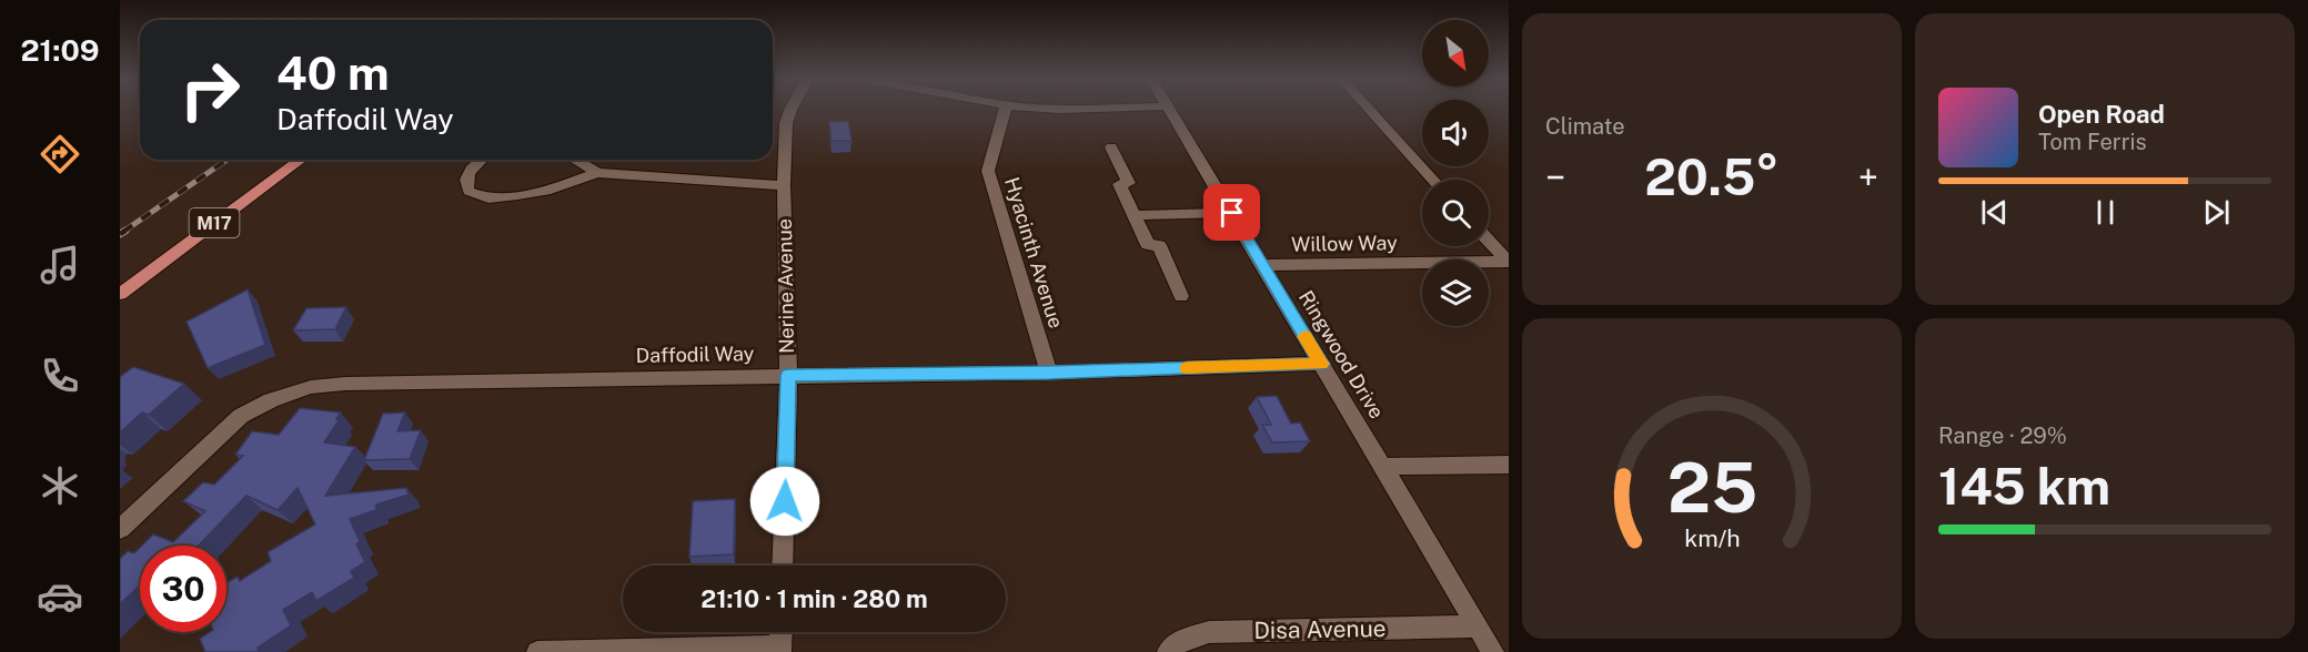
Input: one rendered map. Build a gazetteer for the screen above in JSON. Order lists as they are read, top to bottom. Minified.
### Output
{"streets":{"main road":["M17"],"street":["Willow Way","Hyacinth Avenue","Nerine Avenue","Daffodil Way","Ringwood Drive","Disa Avenue"]},"crossings":[["Willow Way","Ringwood Drive"],["Hyacinth Avenue","Daffodil Way"],["Nerine Avenue","Daffodil Way"],["Daffodil Way","Ringwood Drive"],["Ringwood Drive","Disa Avenue"]],"north":"bottom right","page":{"tabs":"21:09","tile":["Climate",["Range · 29%","145 km"]],"turn":["40 m","Daffodil Way"],"song":["Open Road","Tom Ferris"],"heat":["−","20.5°","+"],"limit":"30","trip":"21:10 · 1 min · 280 m","gauge":["25","km/h"]}}
